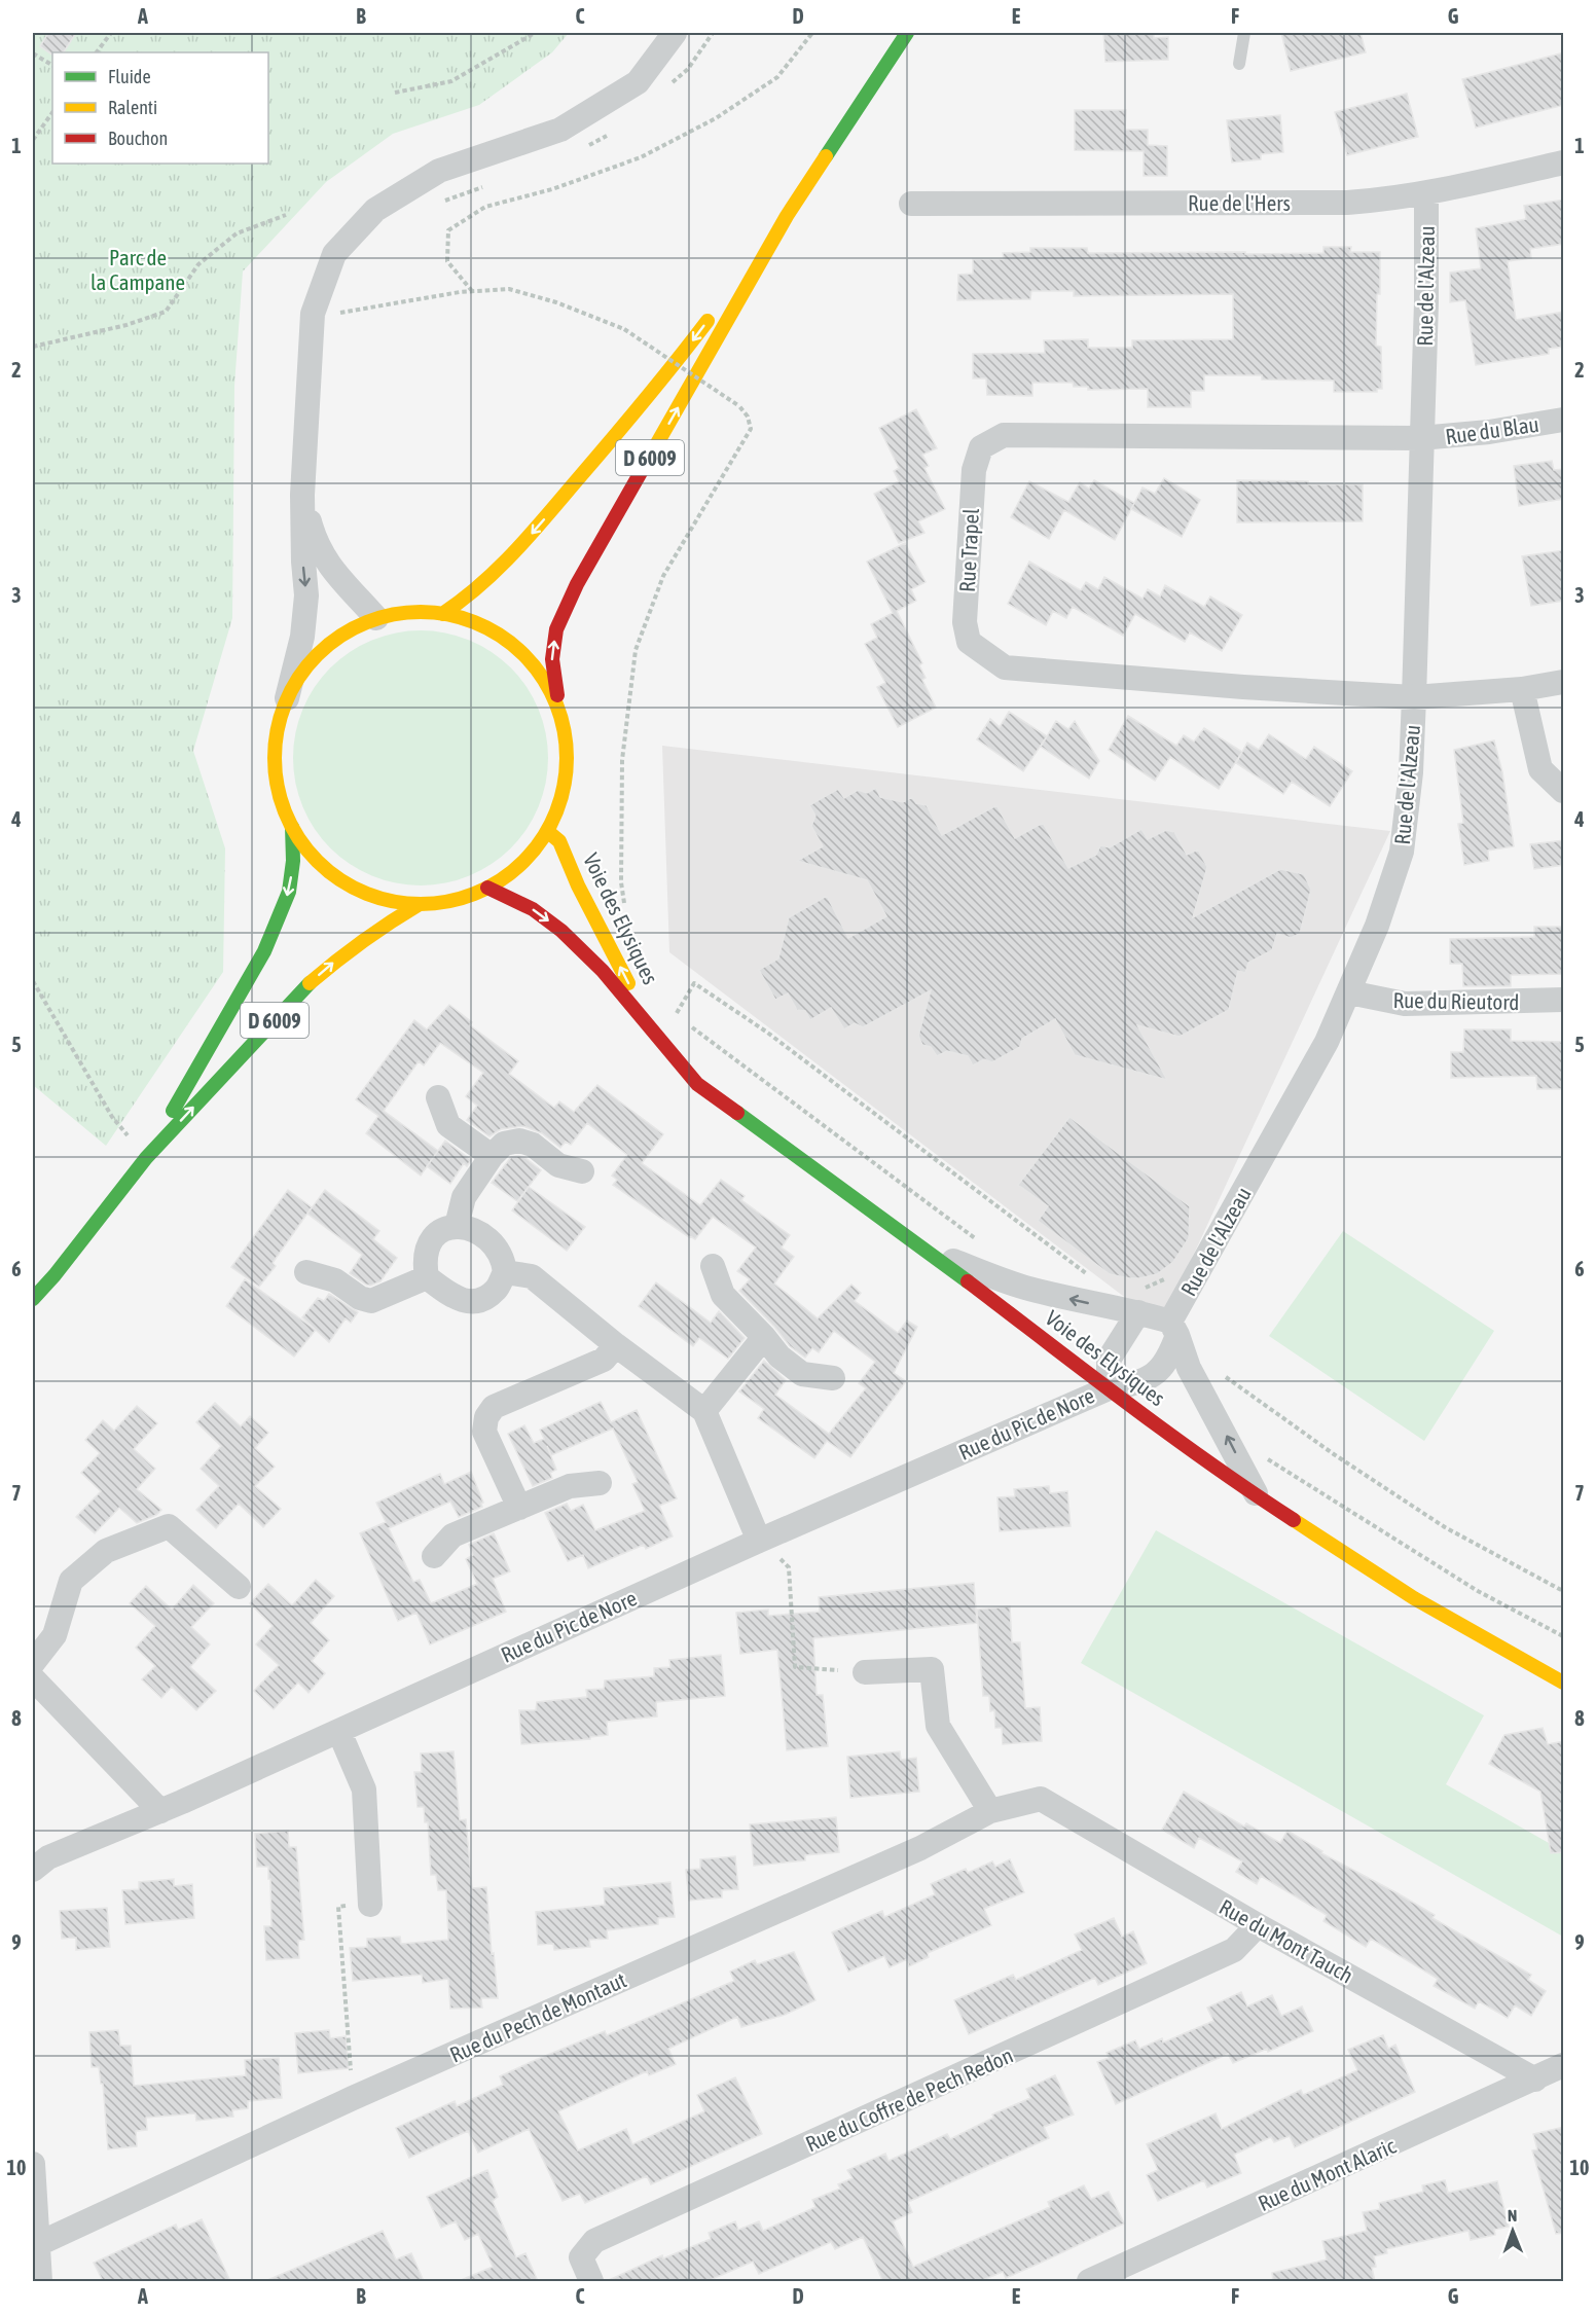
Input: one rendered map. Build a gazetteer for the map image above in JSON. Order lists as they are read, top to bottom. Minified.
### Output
{"streets":{"main road":["D 6009","Voie des Elysiques"],"street":["Rue de l'Hers","Rue de l'Alzeau","Rue du Blau","Rue Trapel","Rue du Rieutord","Rue du Pic de Nore","Rue du Mont Tauch","Rue du Pech de Montaut","Rue du Coffre de Pech Redon","Rue du Mont Alaric"]},"crossings":[["Rue de l'Hers","Rue de l'Alzeau"],["Rue de l'Alzeau","Rue du Blau"],["Rue de l'Alzeau","Rue Trapel"],["Rue de l'Alzeau","Voie des Elysiques"],["Rue de l'Alzeau","Rue du Rieutord"],["Rue de l'Alzeau","Rue du Pic de Nore"],["Rue du Blau","Rue Trapel"],["Voie des Elysiques","Rue du Pic de Nore"],["Rue du Mont Tauch","Rue du Pech de Montaut"],["Rue du Mont Tauch","Rue du Coffre de Pech Redon"],["Rue du Mont Tauch","Rue du Mont Alaric"]],"parks":["Parc de la Campane"],"legend":["Fluide","Ralenti","Bouchon"],"north":"top","grid":{"columns":["A","B","C","D","E","F","G"],"rows":["1","2","3","4","5","6","7","8","9","10"]}}
